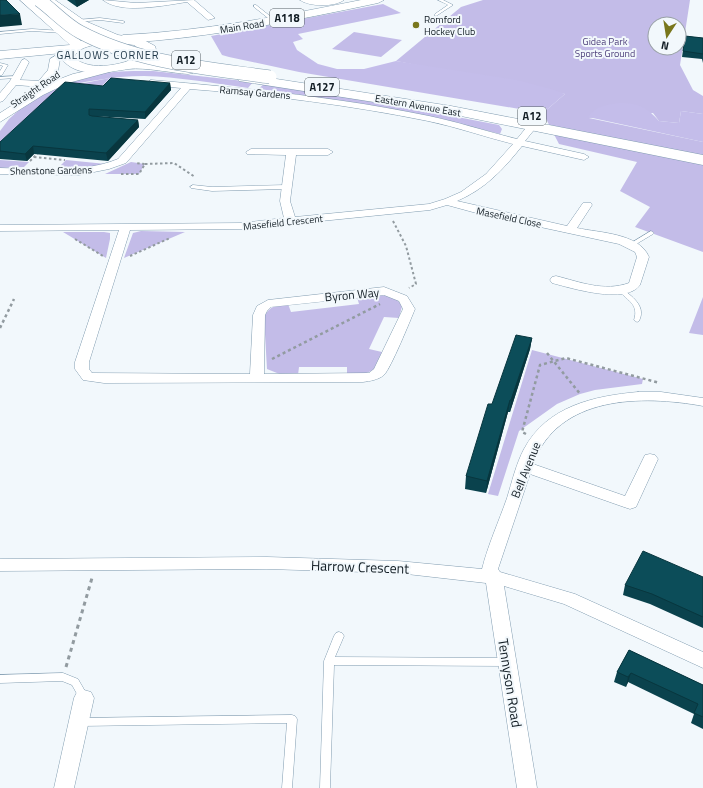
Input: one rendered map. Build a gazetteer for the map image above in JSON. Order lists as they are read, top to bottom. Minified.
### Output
{"streets":{"main road":["A118","Main Road","A12","A127","Eastern Avenue East"],"street":["Straight Road","Ramsay Gardens","Shenstone Gardens","Masefield Close","Masefield Crescent","Byron Way","Bell Avenue","Harrow Crescent","Tennyson Road"]},"crossings":[["A118","Main Road"],["Main Road","Eastern Avenue East"],["A127","Eastern Avenue East"],["Ramsay Gardens","Shenstone Gardens"],["Ramsay Gardens","Masefield Crescent"],["Eastern Avenue East","Masefield Crescent"],["Masefield Close","Masefield Crescent"],["Bell Avenue","Harrow Crescent"],["Bell Avenue","Tennyson Road"],["Harrow Crescent","Tennyson Road"]],"districts":["GALLOWS CORNER"],"parks":["Gidea Park Sports Ground"],"places":["Romford Hockey Club"],"north":"bottom"}
